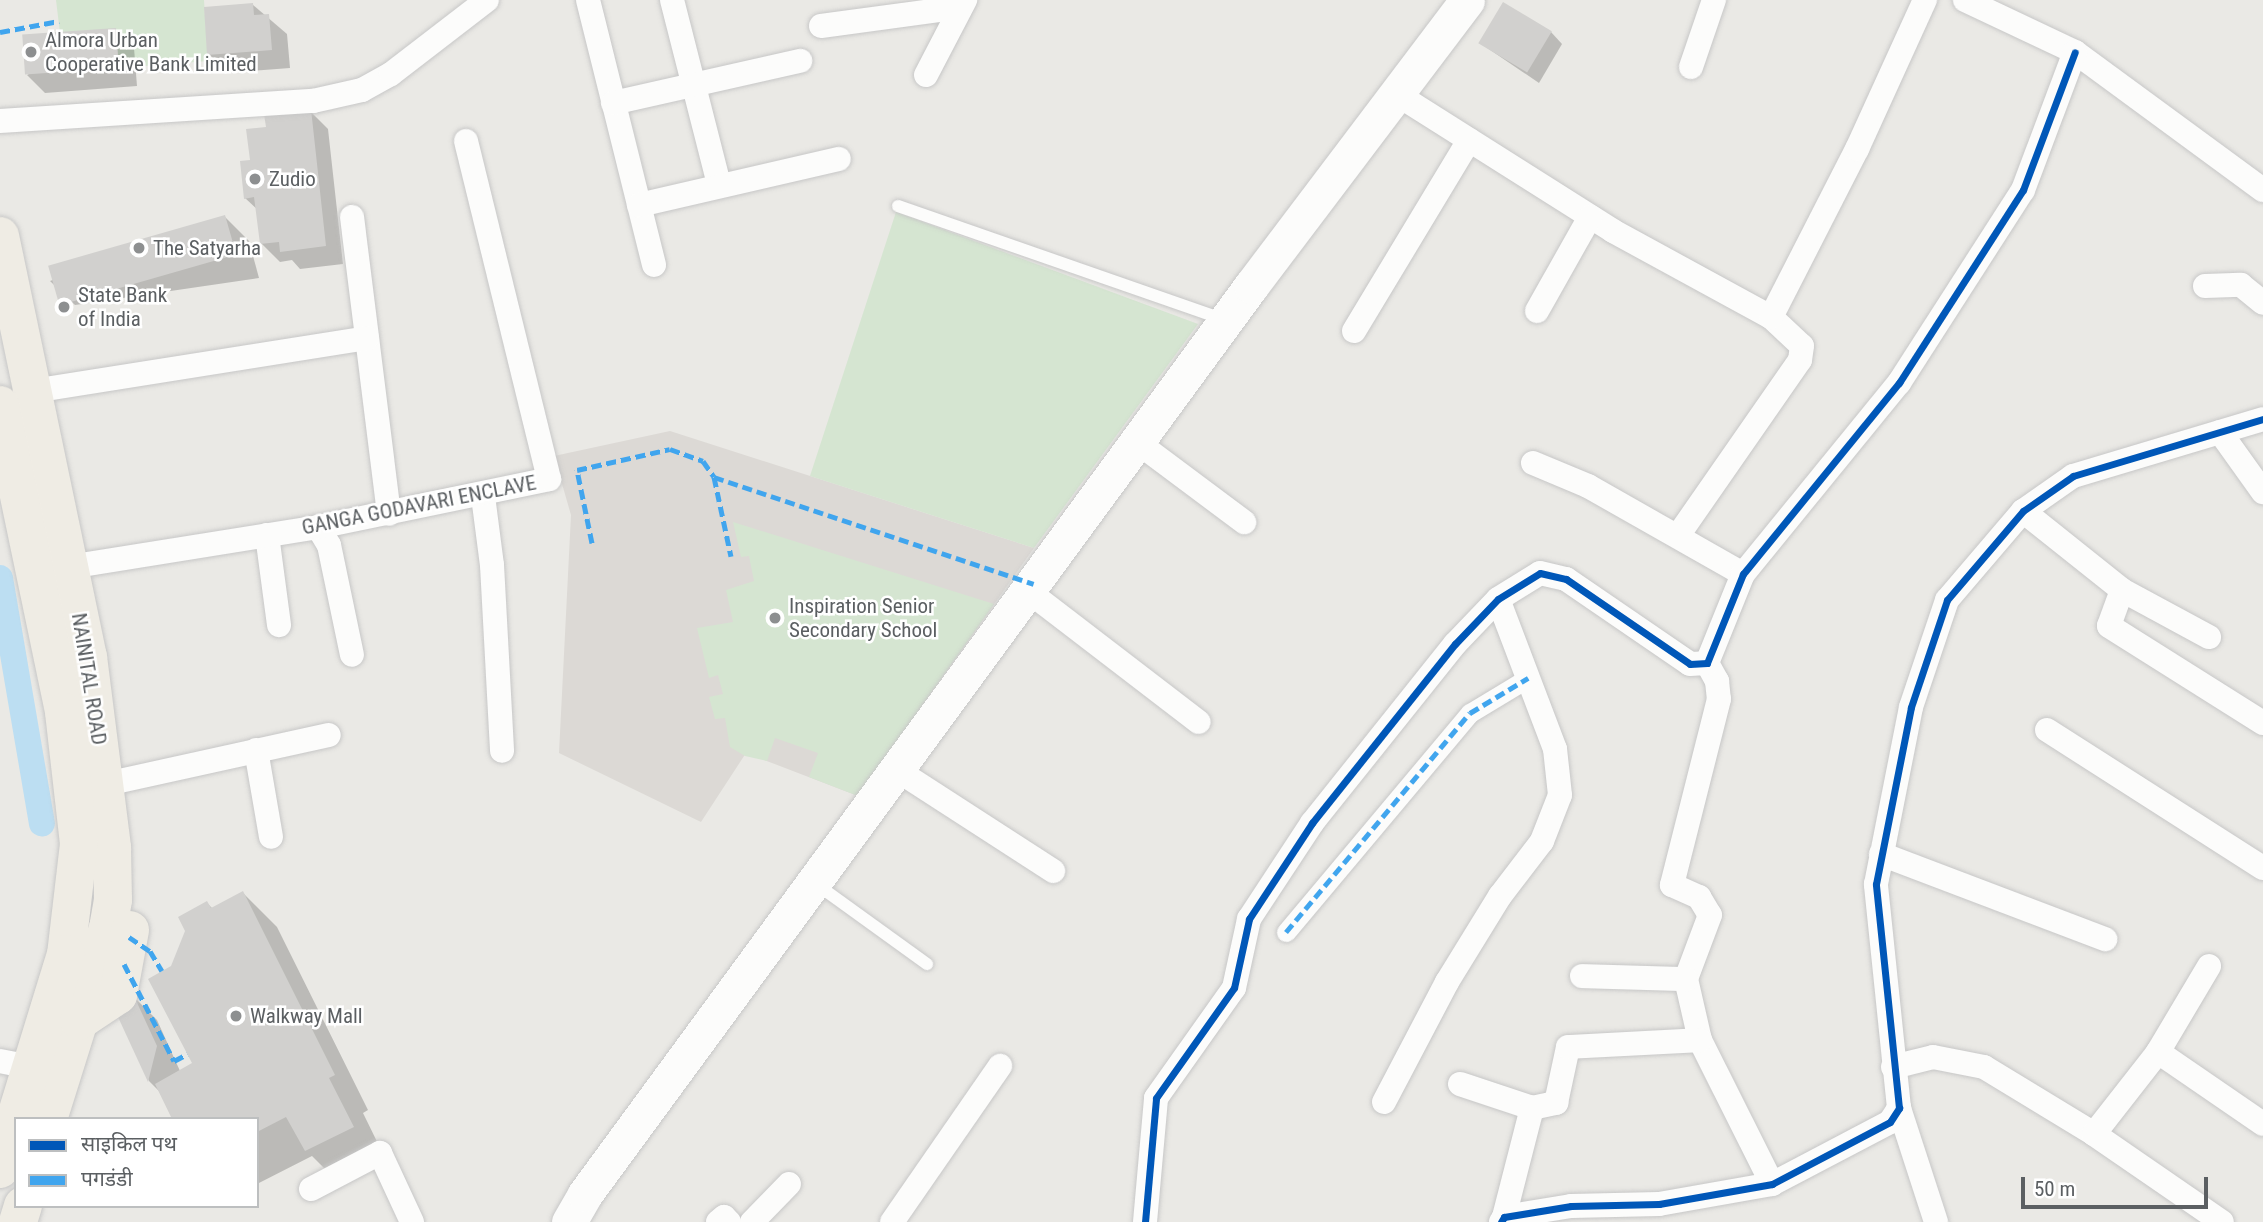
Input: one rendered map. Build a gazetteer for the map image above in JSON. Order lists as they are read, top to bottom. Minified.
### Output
{"streets":{"highway":["NAINITAL ROAD"],"street":["GANGA GODAVARI ENCLAVE"]},"crossings":[["GANGA GODAVARI ENCLAVE","NAINITAL ROAD"]],"places":["Almora Urban Cooperative Bank Limited","Zudio","The Satyarha","State Bank of India","Inspiration Senior Secondary School","Walkway Mall"],"legend":["साइकिल पथ","पगडंडी"],"scale_bar":"50 m"}
